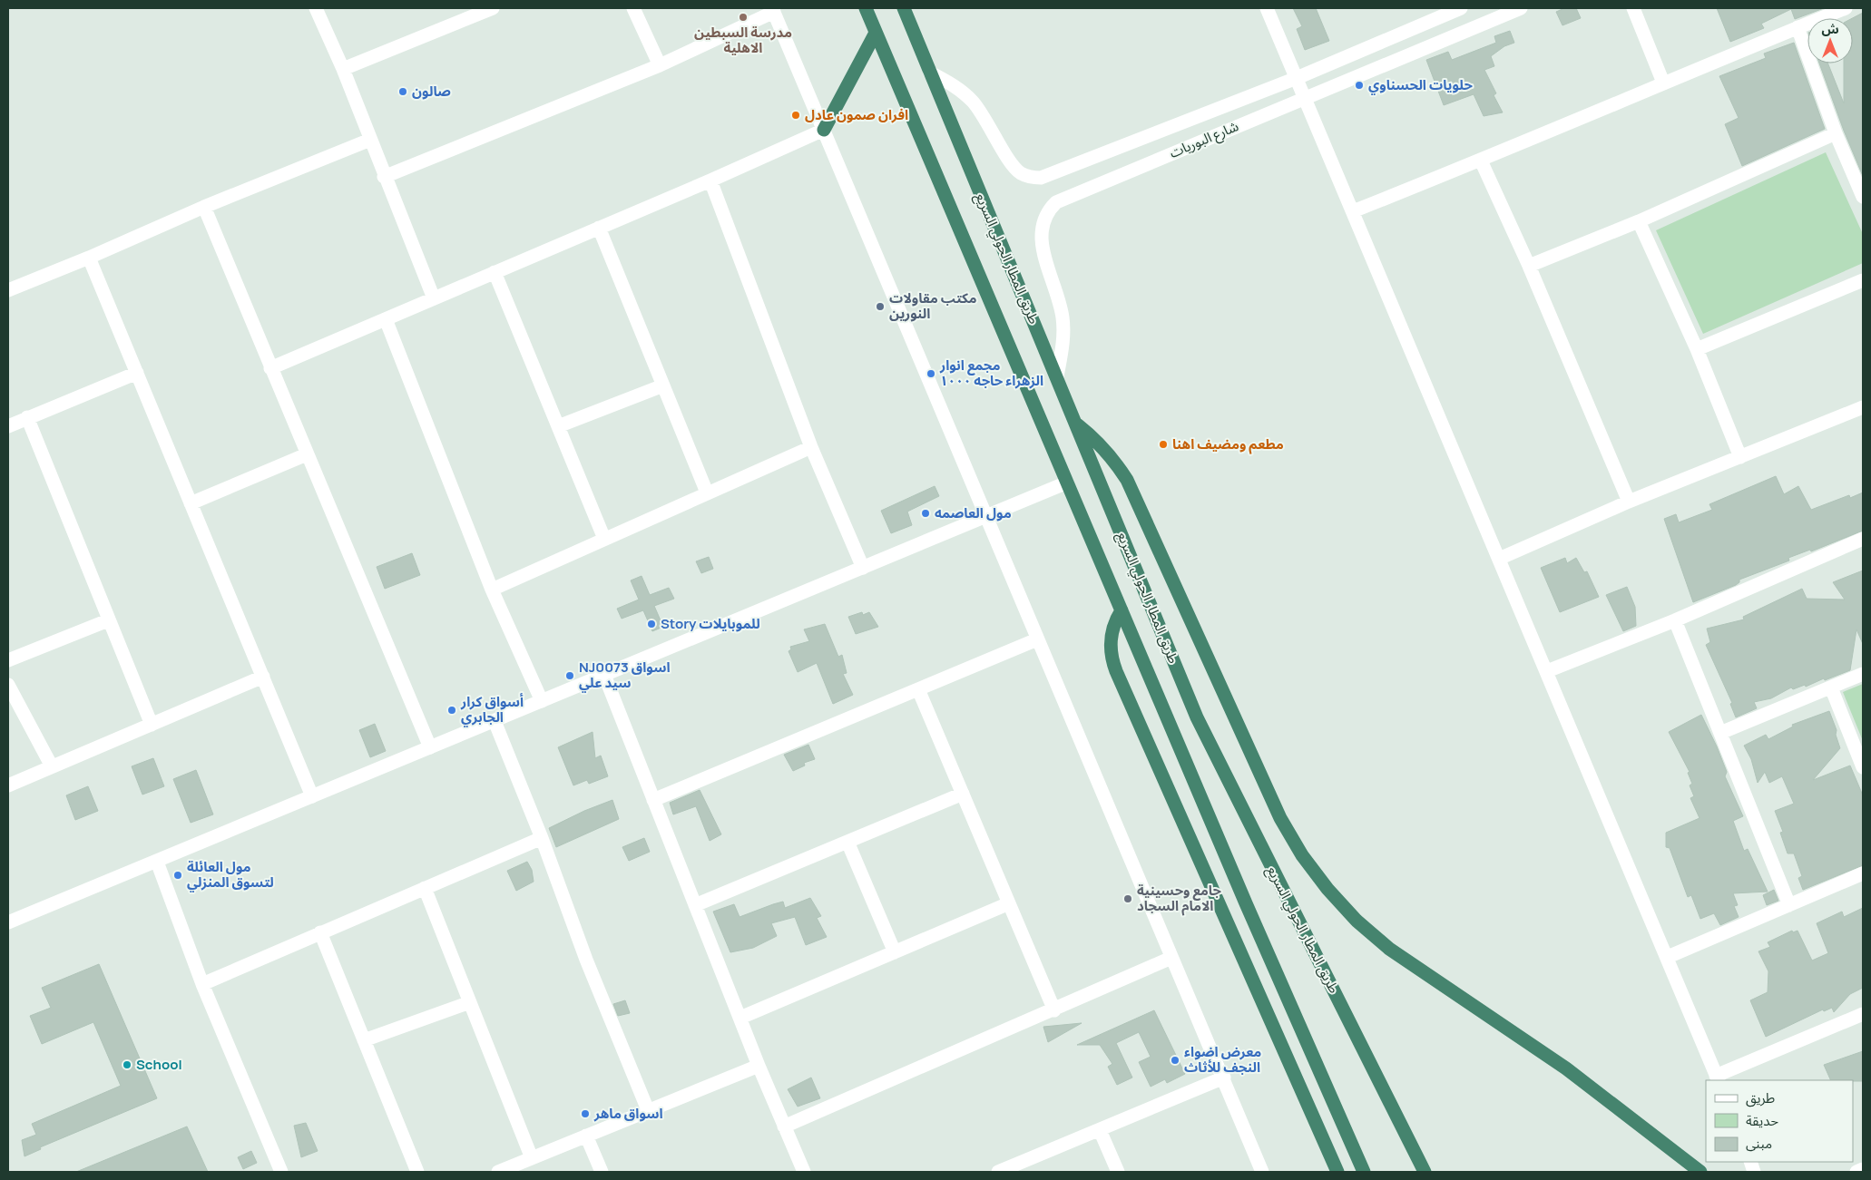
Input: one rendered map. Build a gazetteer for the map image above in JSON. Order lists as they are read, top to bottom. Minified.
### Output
{"streets":{"highway":["طريق المطار الحولي السريع"],"street":["شارع البوريات"]},"crossings":[["شارع البوريات","طريق المطار الحولي السريع"]],"places":["مدرسة السبطين الاهلية","حلويات الحسناوي","صالون","افران صمون عادل","مكتب مقاولات النورين","مجمع انوار الزهراء حاجه ١٠٠٠","مطعم ومضيف اهنا","مول العاصمه","Story للموبايلات","NJ0073 اسواق سيد علي","أسواق كرار الجابري","مول العائلة لتسوق المنزلي","جامع وحسينية الامام السجاد","معرض اضواء النجف للأثاث","School","اسواق ماهر"],"legend":["طريق","حديقة","مبنى"],"north":"top"}
